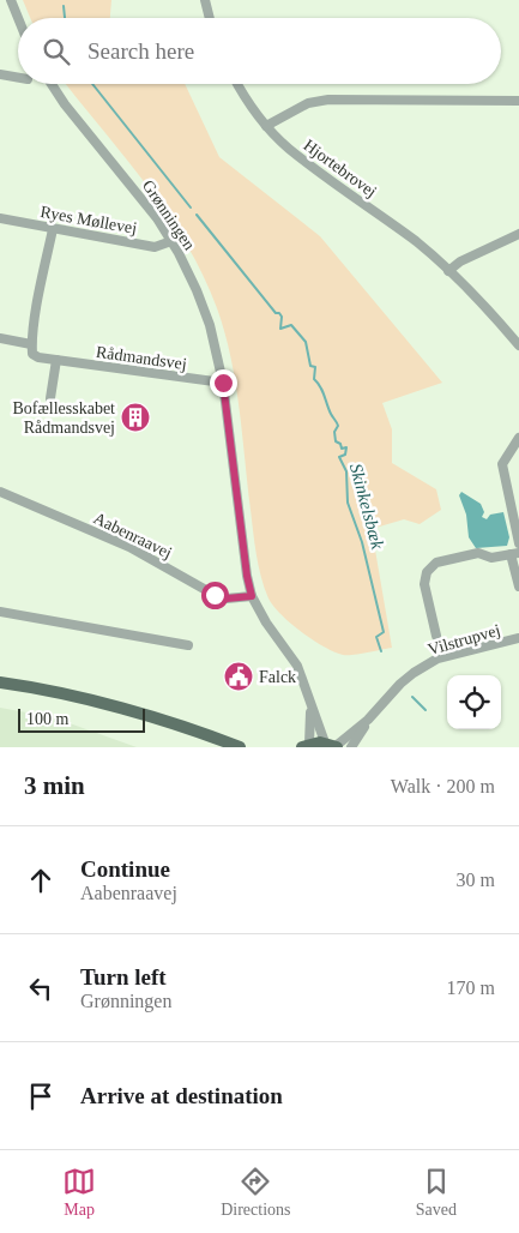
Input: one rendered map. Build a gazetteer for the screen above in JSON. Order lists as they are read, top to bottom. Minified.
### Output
{"streets":{"street":["Hjortebrovej","Grønningen","Ryes Møllevej","Rådmandsvej","Aabenraavej","Vilstrupvej"]},"crossings":[["Grønningen","Ryes Møllevej"],["Grønningen","Rådmandsvej"],["Grønningen","Aabenraavej"],["Grønningen","Vilstrupvej"]],"water":["Skinkelsbæk"],"places":{"building":["Bofællesskabet Rådmandsvej"],"public building":["Falck"]},"scale_bar":"100 m","page":{"search":"Search here","scale":"100 m","heading":["3 min","Walk · 200 m"],"list":[["Continue","Aabenraavej","30 m"],["Turn left","Grønningen","170 m"],"Arrive at destination"],"nav":["Map","Directions","Saved"]}}
